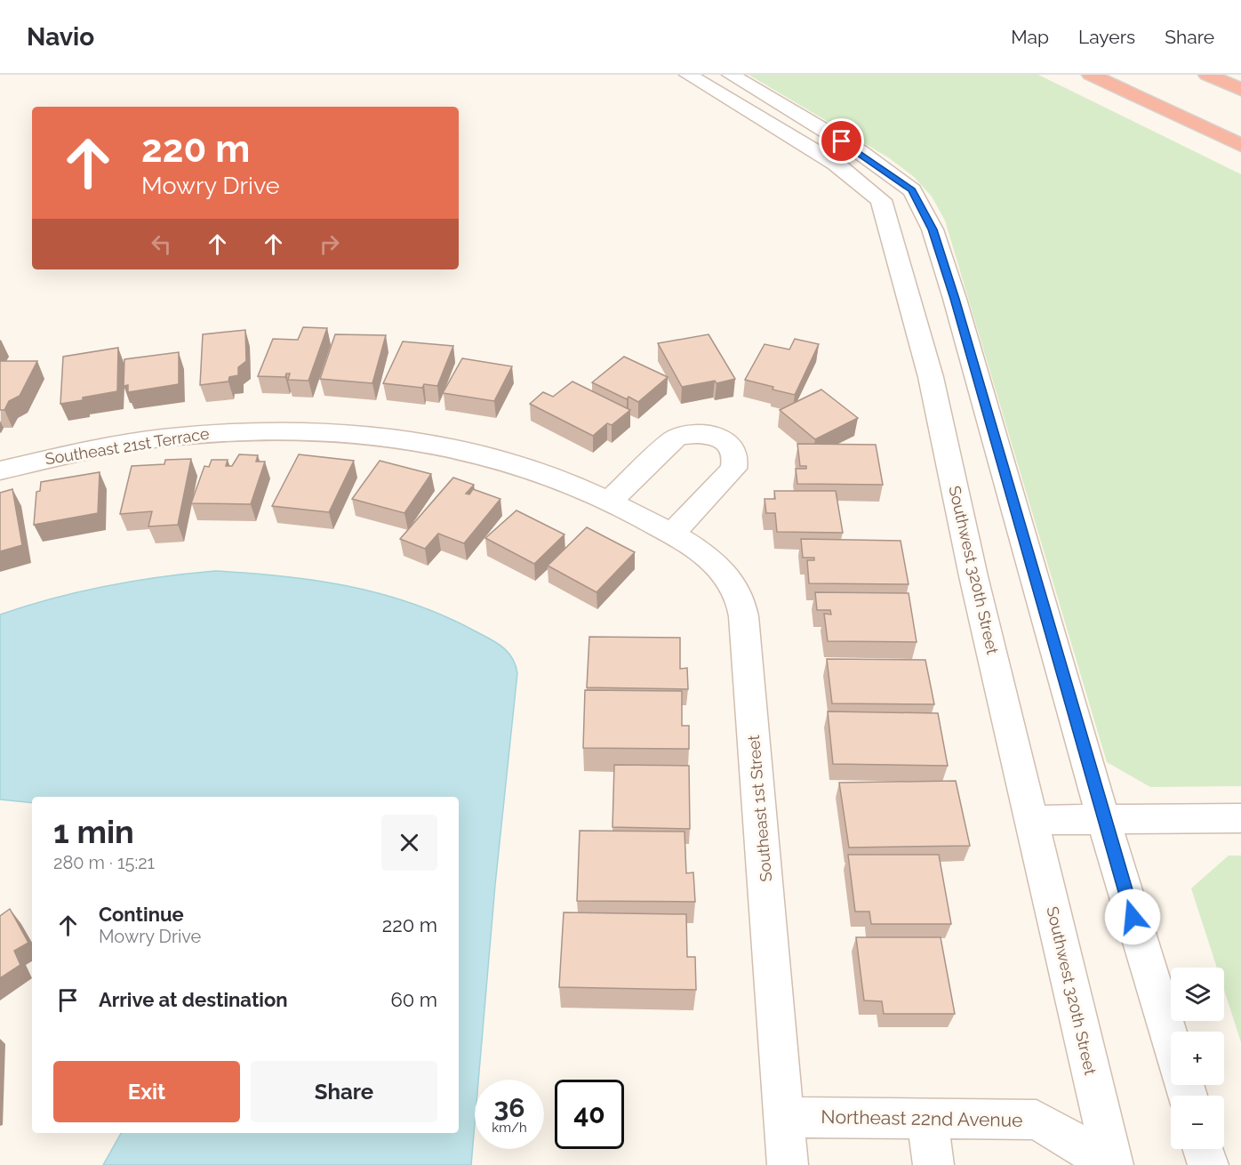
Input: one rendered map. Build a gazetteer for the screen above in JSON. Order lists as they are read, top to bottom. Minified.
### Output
{"streets":{"street":["Southeast 21st Terrace","Southwest 320th Street","Southeast 1st Street","Northeast 22nd Avenue"]},"crossings":[["Southeast 21st Terrace","Southeast 1st Street"],["Southwest 320th Street","Northeast 22nd Avenue"],["Southeast 1st Street","Northeast 22nd Avenue"]],"page":{"header":"Navio","nav":["Map","Layers","Share"],"turn":["220 m","Mowry Drive"],"heading":["1 min","280 m · 15:21"],"list":[{"name":"Continue","note":"Mowry Drive","value":"220 m"},{"name":"Arrive at destination","value":"60 m"}],"map_buttons":["+","−"],"buttons":["Exit","Share"],"speed":"36 km/h","limit":"40"}}
